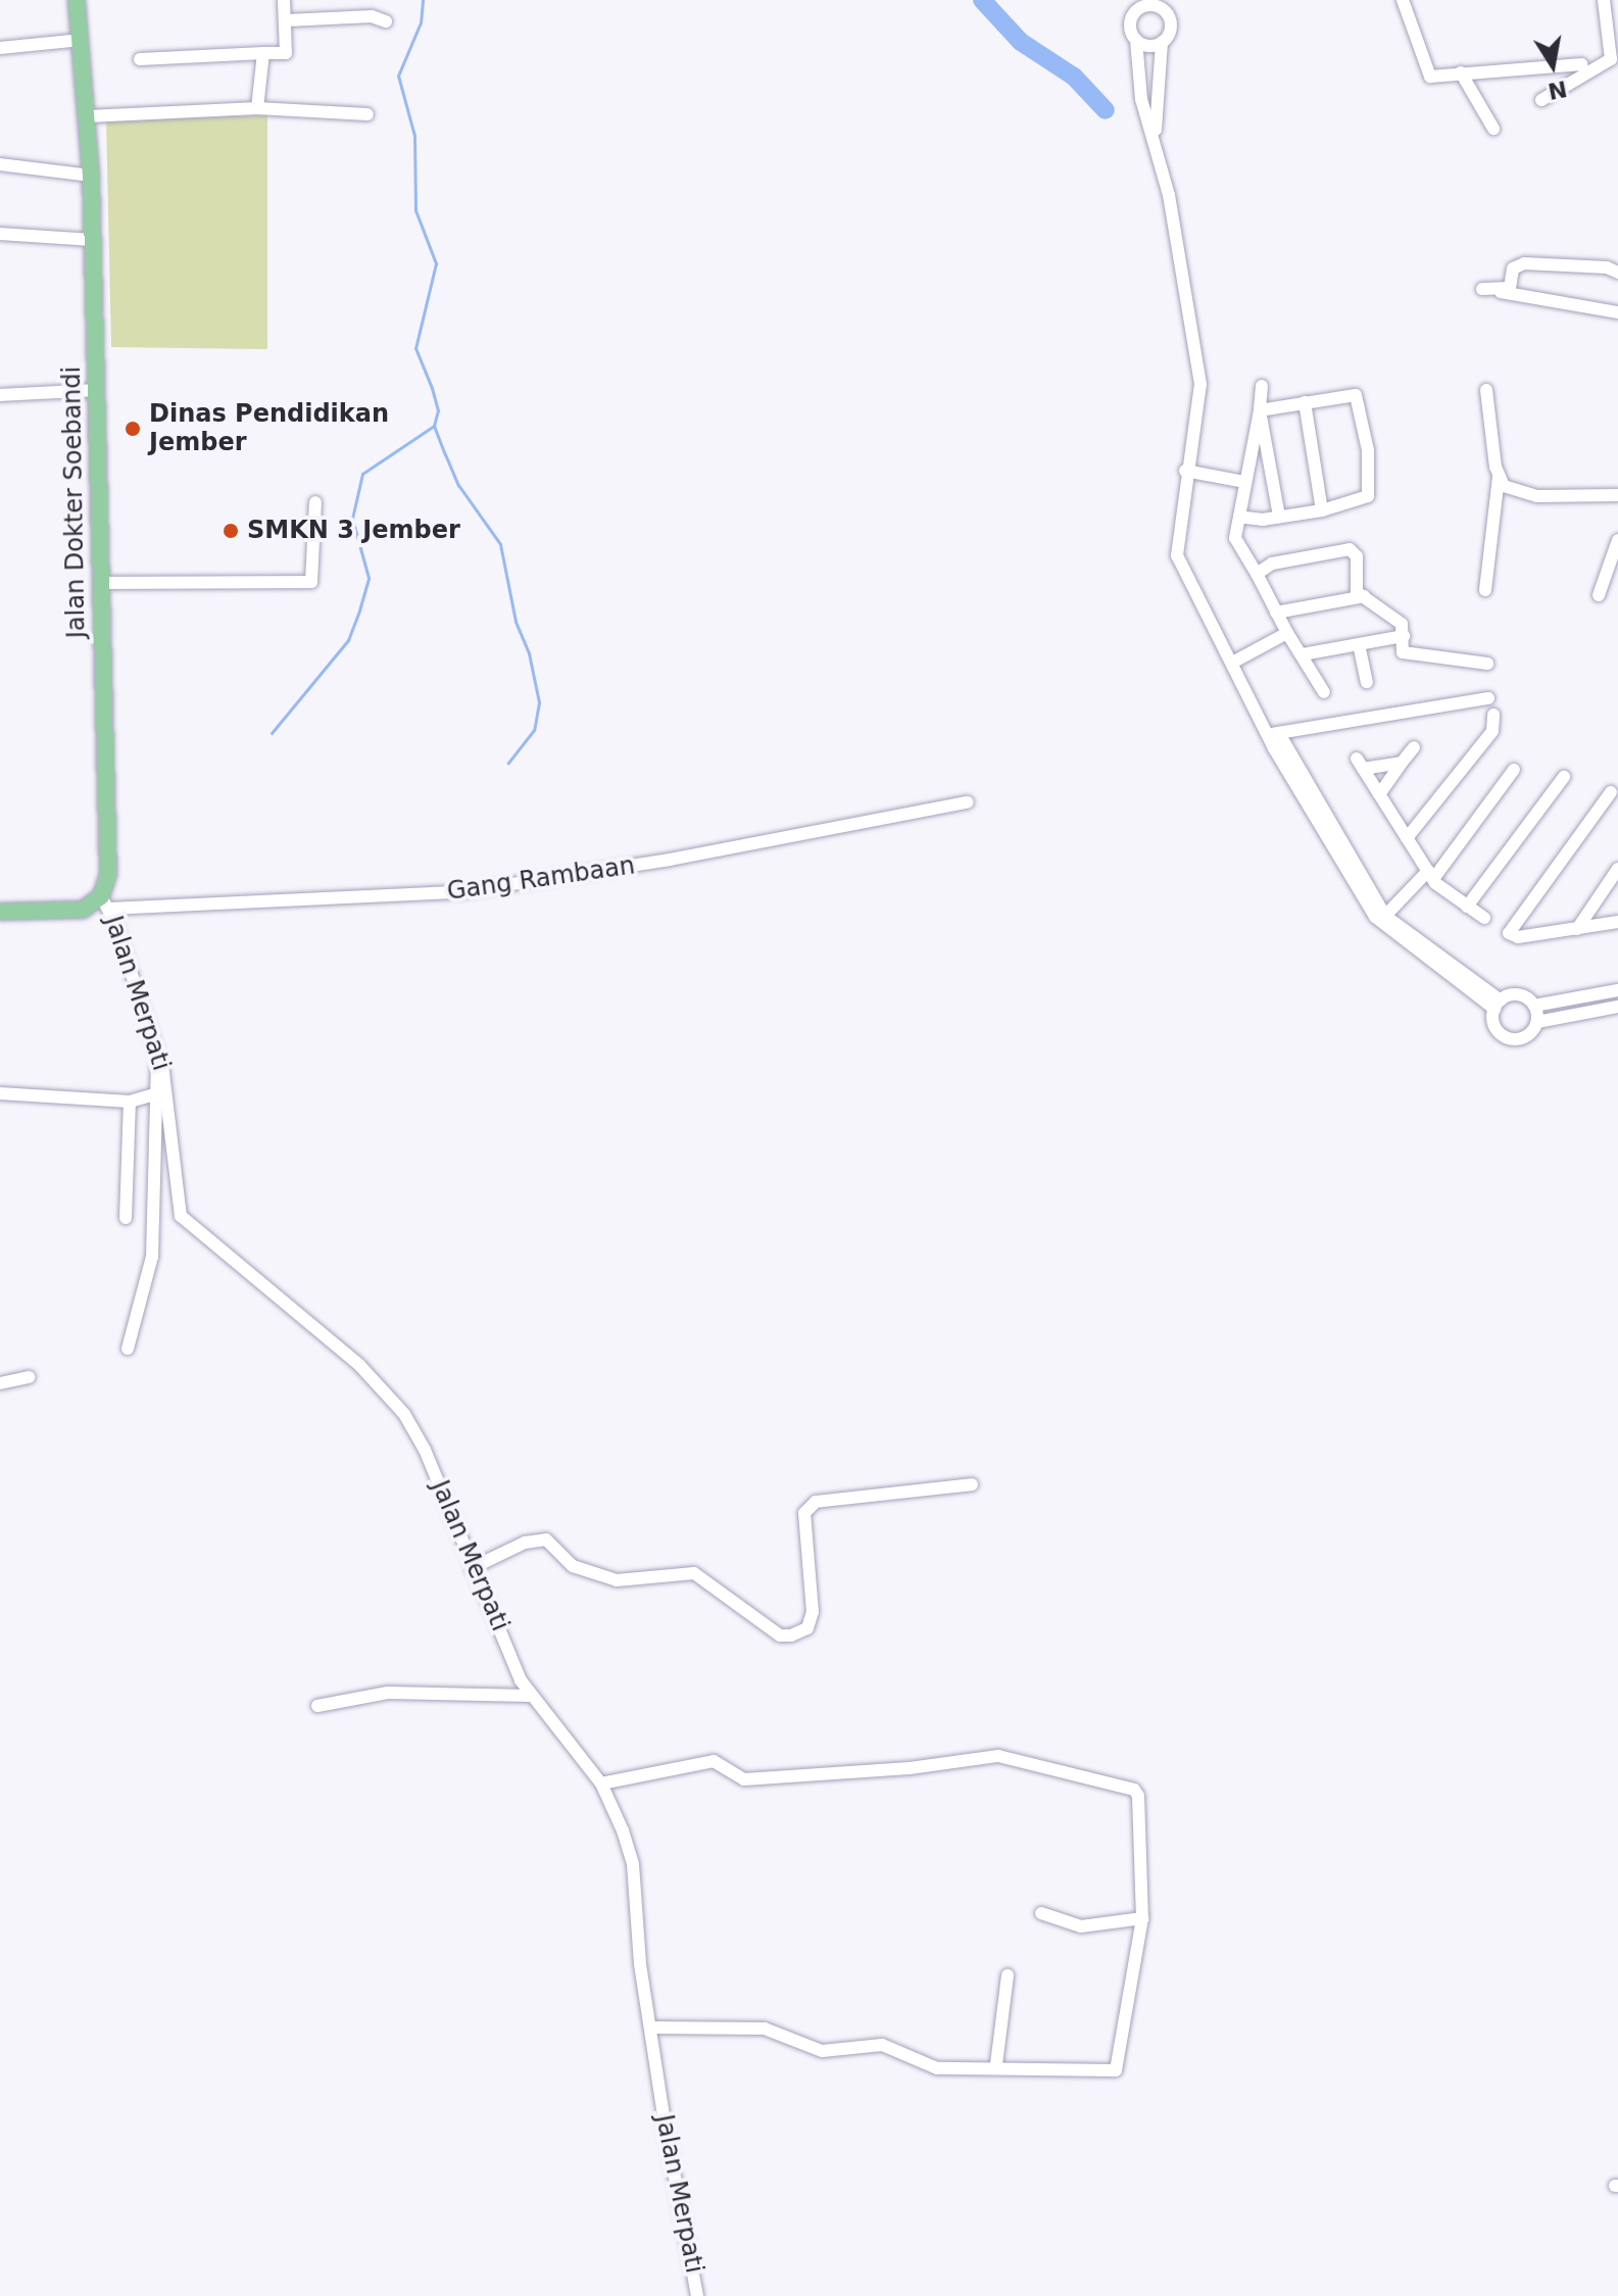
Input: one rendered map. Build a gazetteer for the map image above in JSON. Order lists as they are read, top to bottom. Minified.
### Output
{"streets":{"main road":["Jalan Dokter Soebandi"],"street":["Gang Rambaan","Jalan Merpati"]},"crossings":[["Jalan Dokter Soebandi","Gang Rambaan"],["Jalan Dokter Soebandi","Jalan Merpati"],["Gang Rambaan","Jalan Merpati"]],"places":["Dinas Pendidikan Jember","SMKN 3 Jember"],"north":"bottom"}
